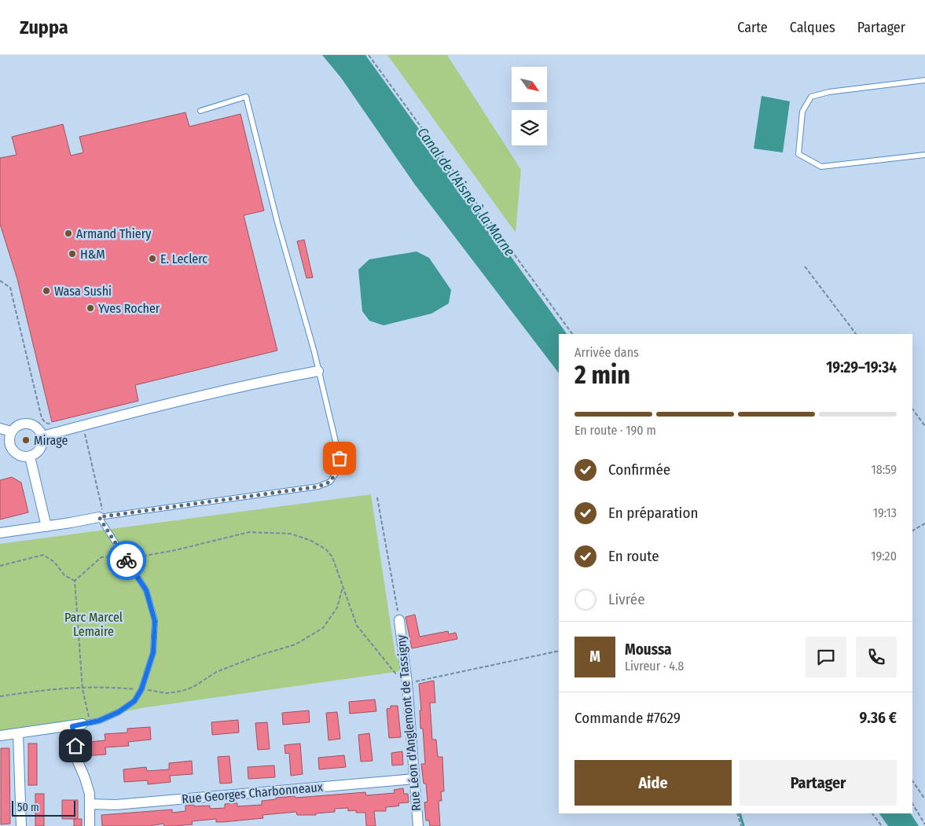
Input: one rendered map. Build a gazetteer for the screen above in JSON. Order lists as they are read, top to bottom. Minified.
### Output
{"streets":{"street":["Rue Léon d'Anglemont de Tassigny","Rue Georges Charbonneaux"]},"crossings":[["Rue Léon d'Anglemont de Tassigny","Rue Georges Charbonneaux"]],"water":["Canal de l'Aisne à la Marne"],"parks":["Parc Marcel Lemaire"],"places":["Armand Thiery","H&M","E. Leclerc","Wasa Sushi","Yves Rocher","Mirage"],"scale_bar":"50 m","north":"bottom right","page":{"header":"Zuppa","nav":["Carte","Calques","Partager"],"heading":["2 min","Arrivée dans","19:29–19:34"],"panel":["Moussa","Livreur · 4.8","Commande #7629","9.36 €"],"bar":"En route · 190 m","list":[["Confirmée","18:59"],["En préparation","19:13"],["En route","19:20"],"Livrée"],"round":"M","buttons":["Aide","Partager"],"scale":"50 m"}}
